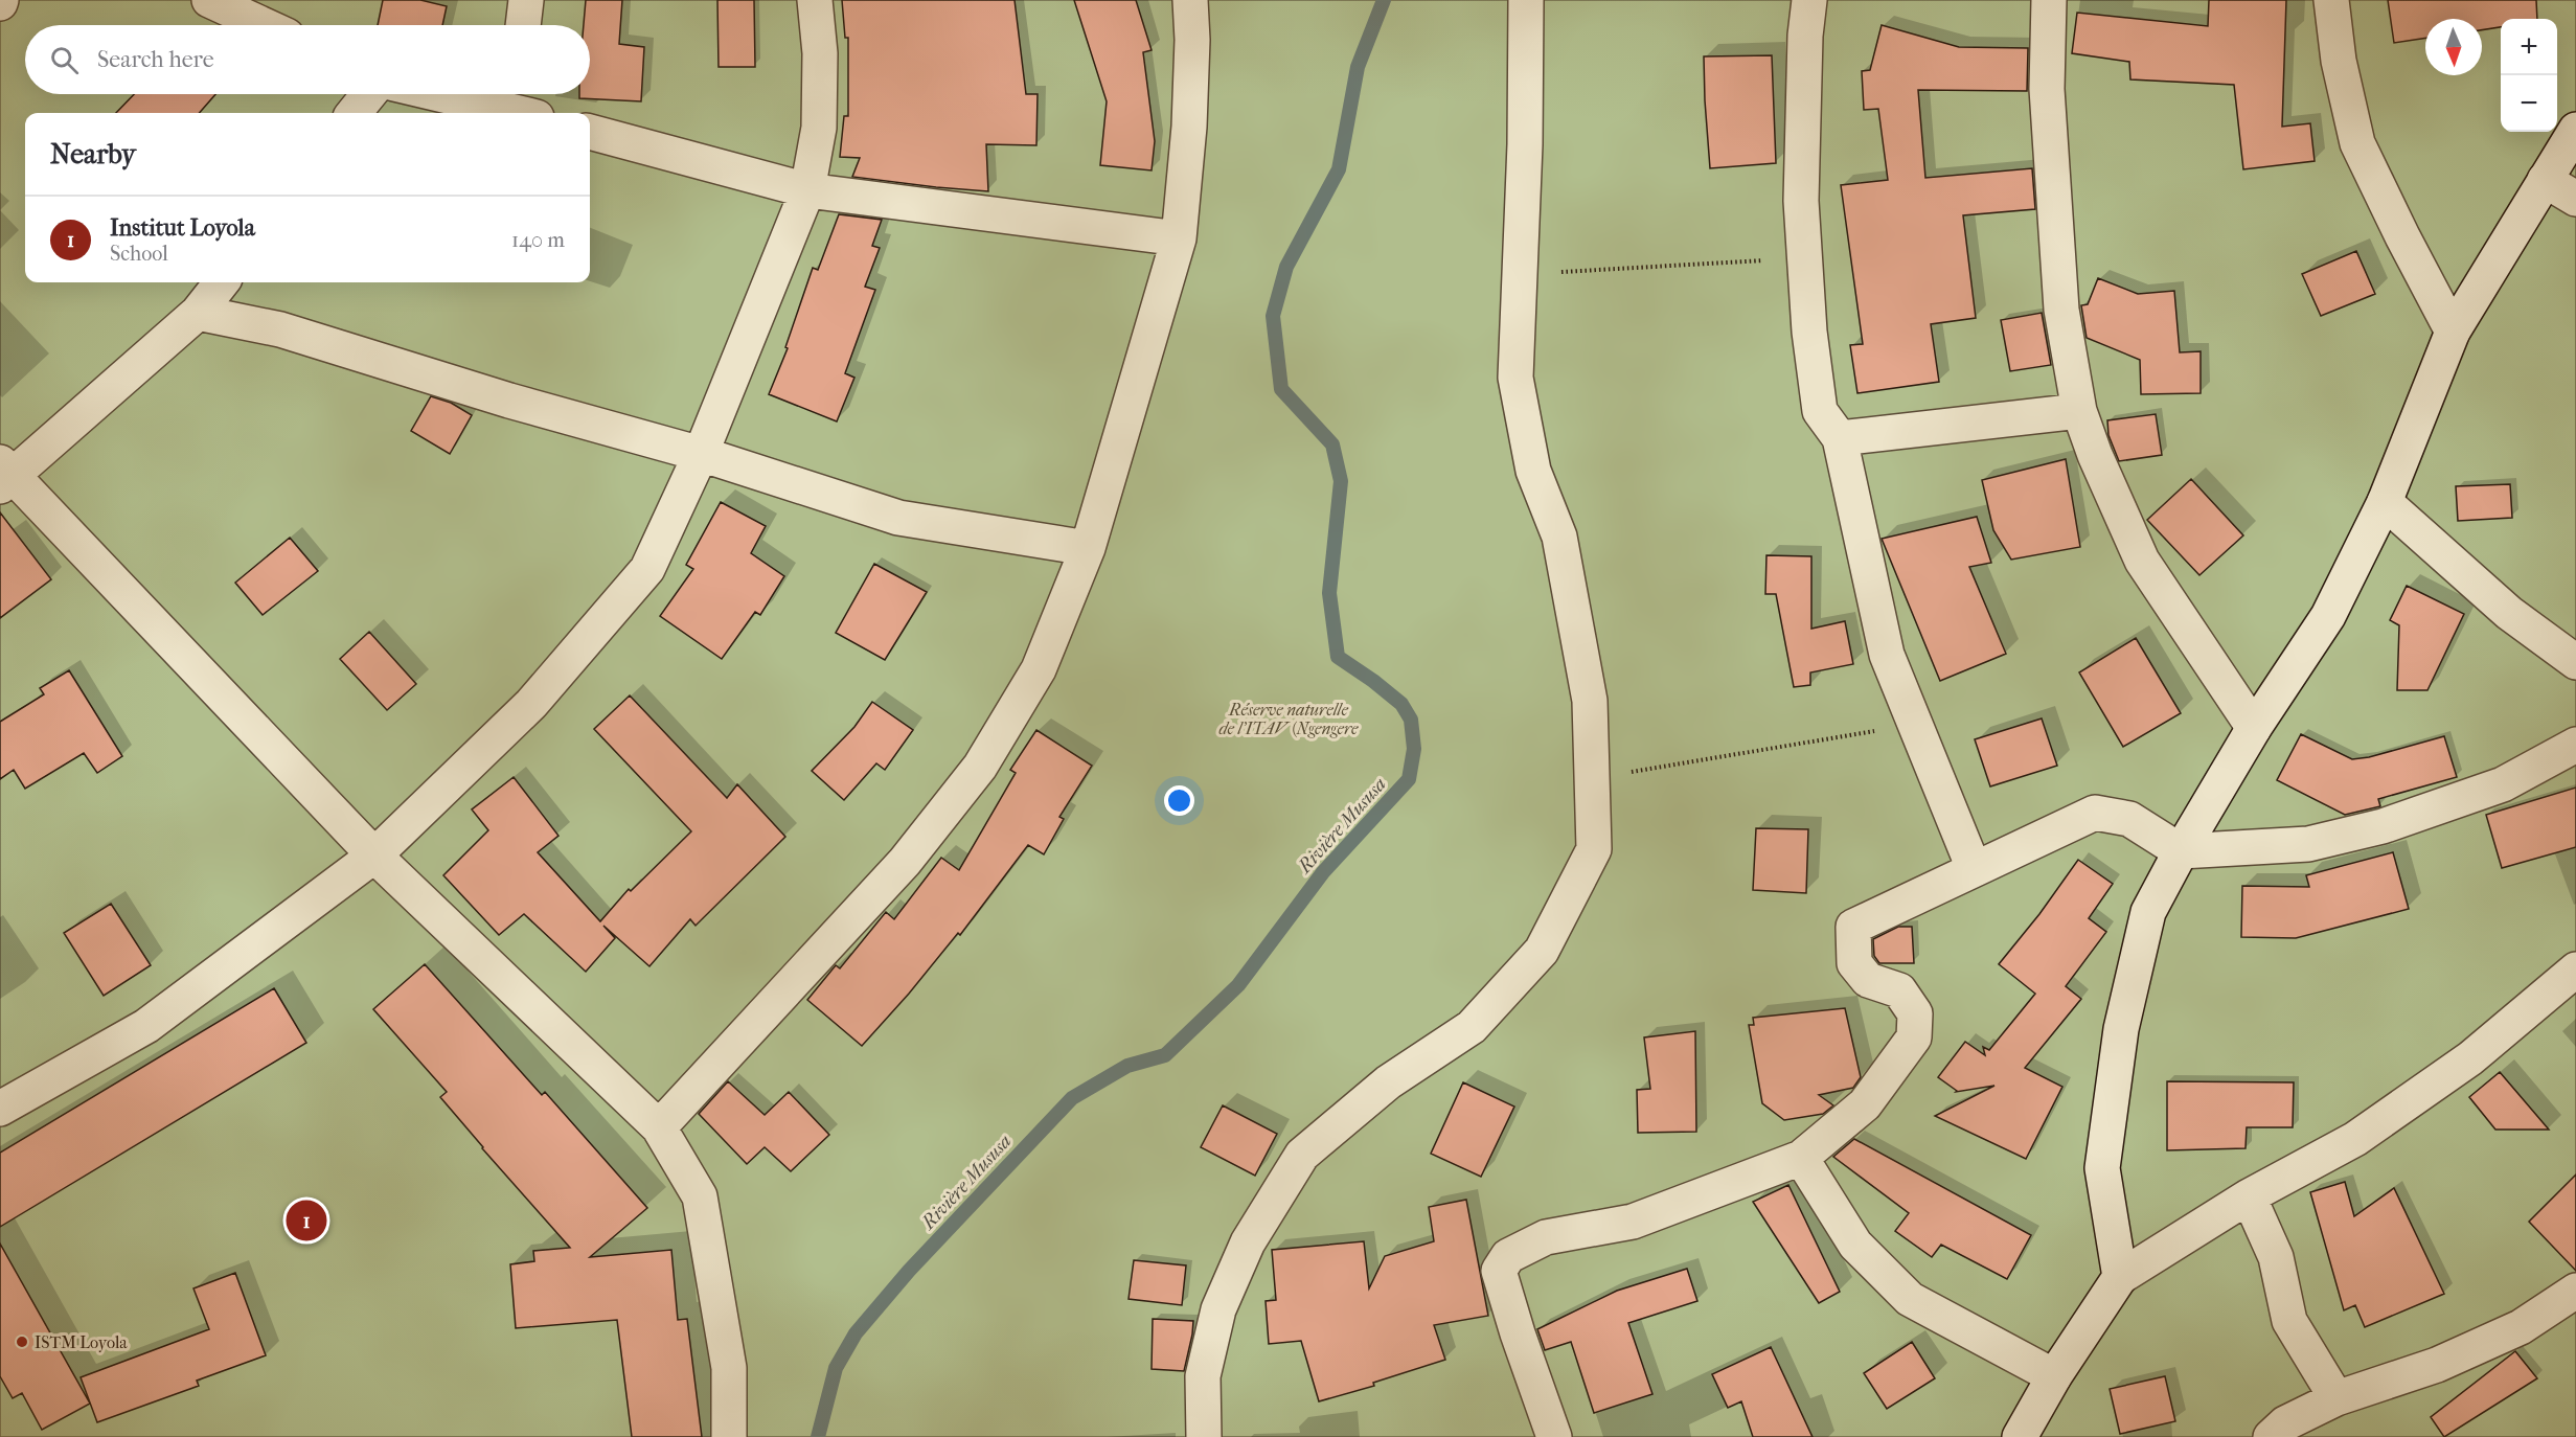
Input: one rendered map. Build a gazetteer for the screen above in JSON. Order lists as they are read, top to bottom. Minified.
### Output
{"water":["Rivière Mususa"],"parks":["Réserve naturelle de l'ITAV (Ngengere"],"places":["ISTM Loyola"],"north":"bottom","page":{"map_buttons":["+","−"],"search":"Search here","heading":"Nearby","list":[{"mark":"1","name":"Institut Loyola","note":"School","value":"140 m"}],"pins":"1"}}
